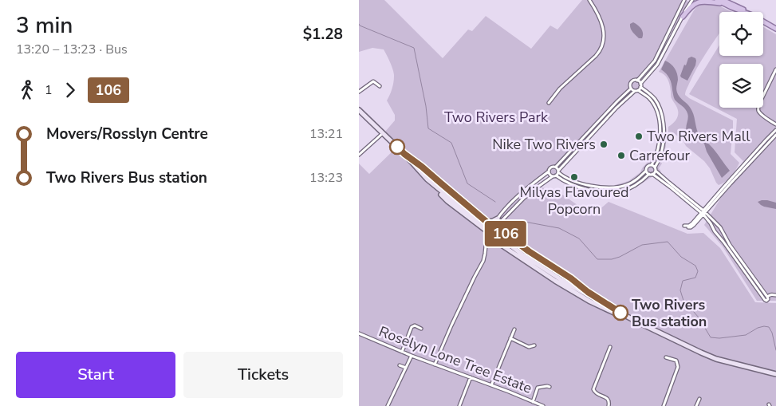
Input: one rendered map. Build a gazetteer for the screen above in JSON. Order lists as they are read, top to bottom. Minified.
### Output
{"streets":{"street":["Roselyn Lone Tree Estate"]},"parks":["Two Rivers Park"],"places":["Two Rivers Mall","Nike Two Rivers","Carrefour","Milyas Flavoured Popcorn","Two Rivers Bus station"],"lines":["bus line 106"],"page":{"heading":["3 min","13:20 – 13:23 · Bus","$1.28"],"on_map":"106","legs":["1","106"],"list":[{"name":"Movers/Rosslyn Centre","value":"13:21"},{"name":"Two Rivers Bus station","value":"13:23"}],"buttons":["Start","Tickets"]}}
